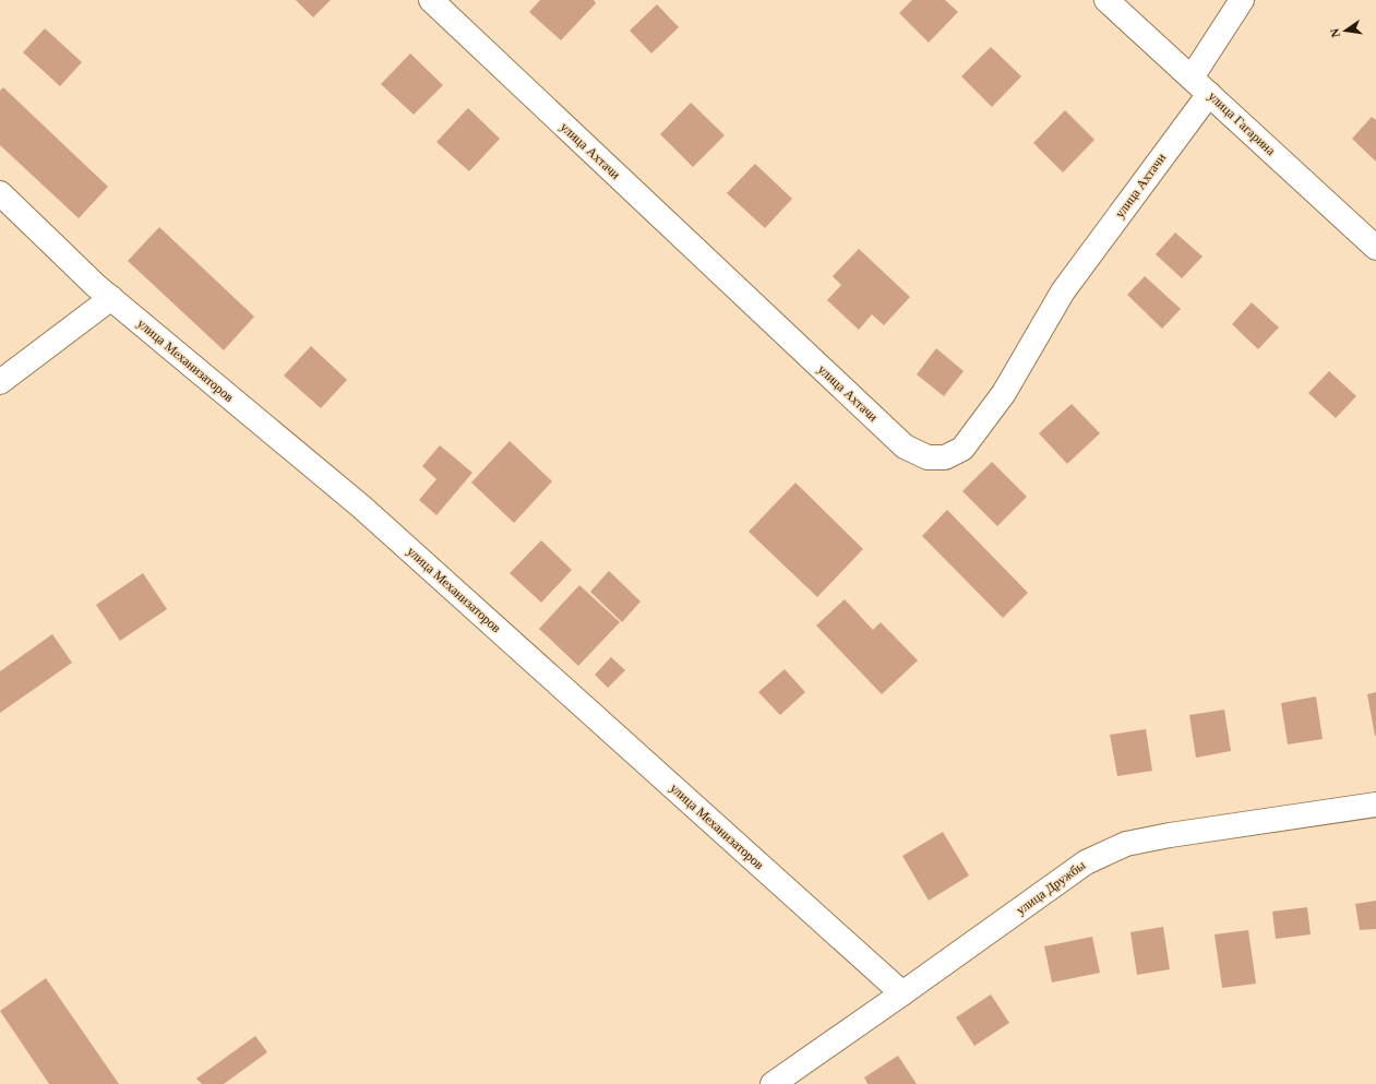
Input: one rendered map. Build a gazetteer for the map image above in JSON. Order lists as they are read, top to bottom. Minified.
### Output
{"streets":{"street":["улица Гагарина","улица Ахтачи","улица Механизаторов","улица Дружбы"]},"crossings":[["улица Гагарина","улица Ахтачи"],["улица Механизаторов","улица Дружбы"]],"north":"left"}
